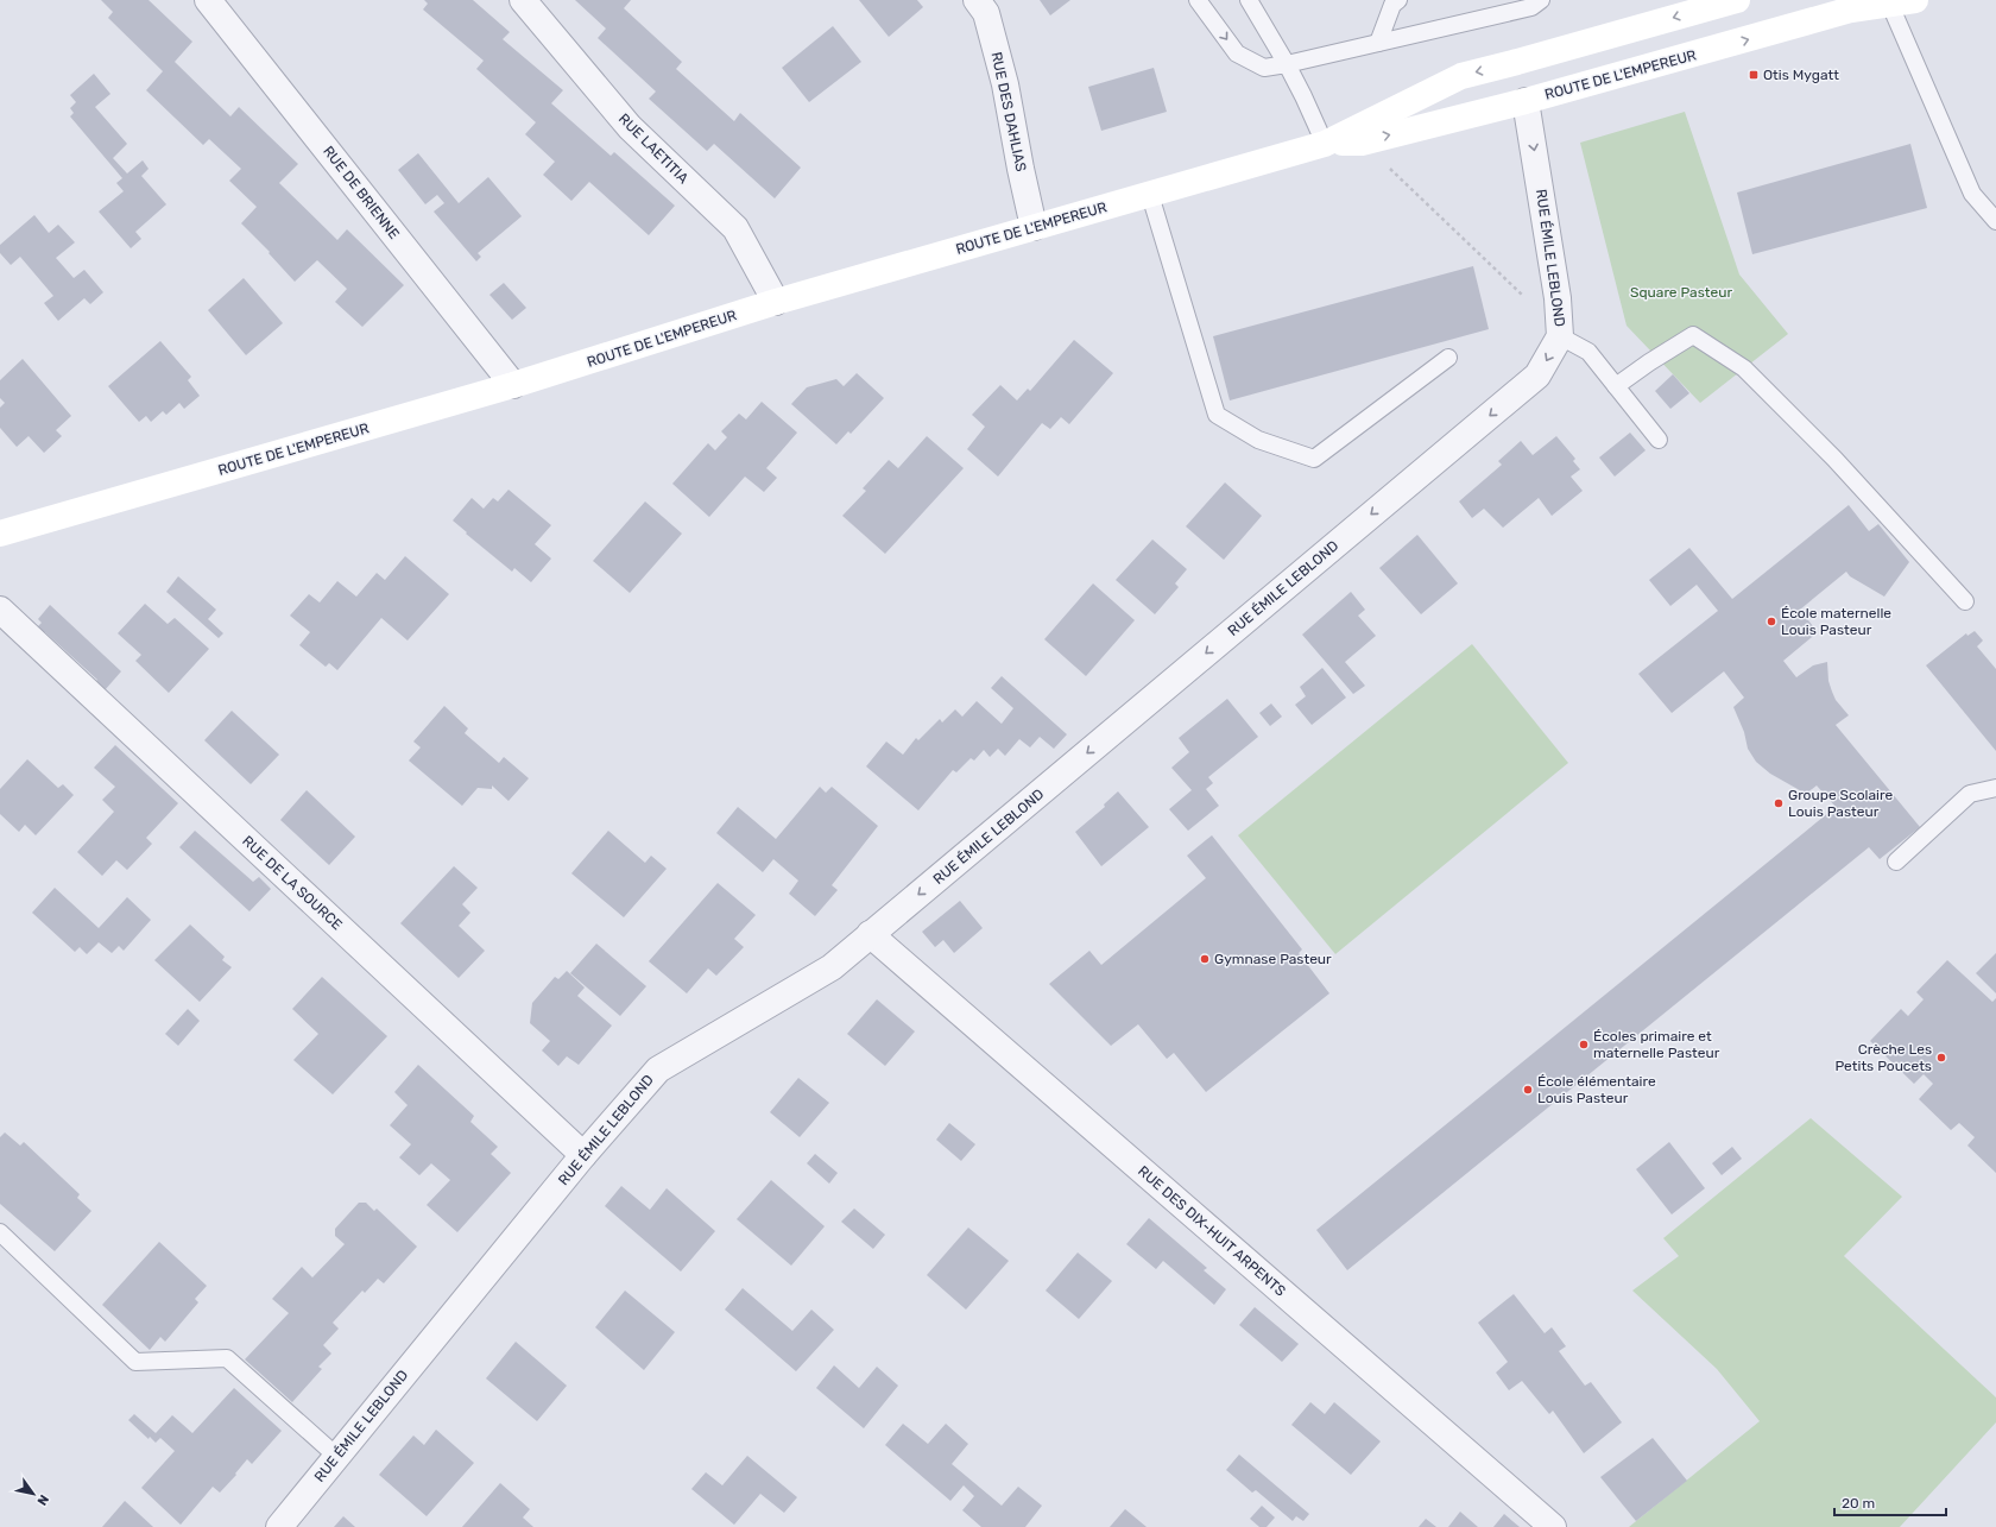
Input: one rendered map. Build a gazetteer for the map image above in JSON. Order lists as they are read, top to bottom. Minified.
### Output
{"streets":{"main road":["ROUTE DE L'EMPEREUR"],"street":["RUE DES DAHLIAS","RUE LAETITIA","RUE DE BRIENNE","RUE ÉMILE LEBLOND","RUE DE LA SOURCE","RUE DES DIX-HUIT ARPENTS"]},"crossings":[["ROUTE DE L'EMPEREUR","RUE DES DAHLIAS"],["ROUTE DE L'EMPEREUR","RUE LAETITIA"],["ROUTE DE L'EMPEREUR","RUE DE BRIENNE"],["ROUTE DE L'EMPEREUR","RUE ÉMILE LEBLOND"],["RUE ÉMILE LEBLOND","RUE DE LA SOURCE"],["RUE ÉMILE LEBLOND","RUE DES DIX-HUIT ARPENTS"]],"one_way":["RUE ÉMILE LEBLOND"],"parks":["Square Pasteur"],"places":{"transit":["Otis Mygatt"],"other":["École maternelle Louis Pasteur","Groupe Scolaire Louis Pasteur","Gymnase Pasteur","Écoles primaire et maternelle Pasteur","Crèche Les Petits Poucets","École élémentaire Louis Pasteur"]},"scale_bar":"20 m","north":"bottom right"}
